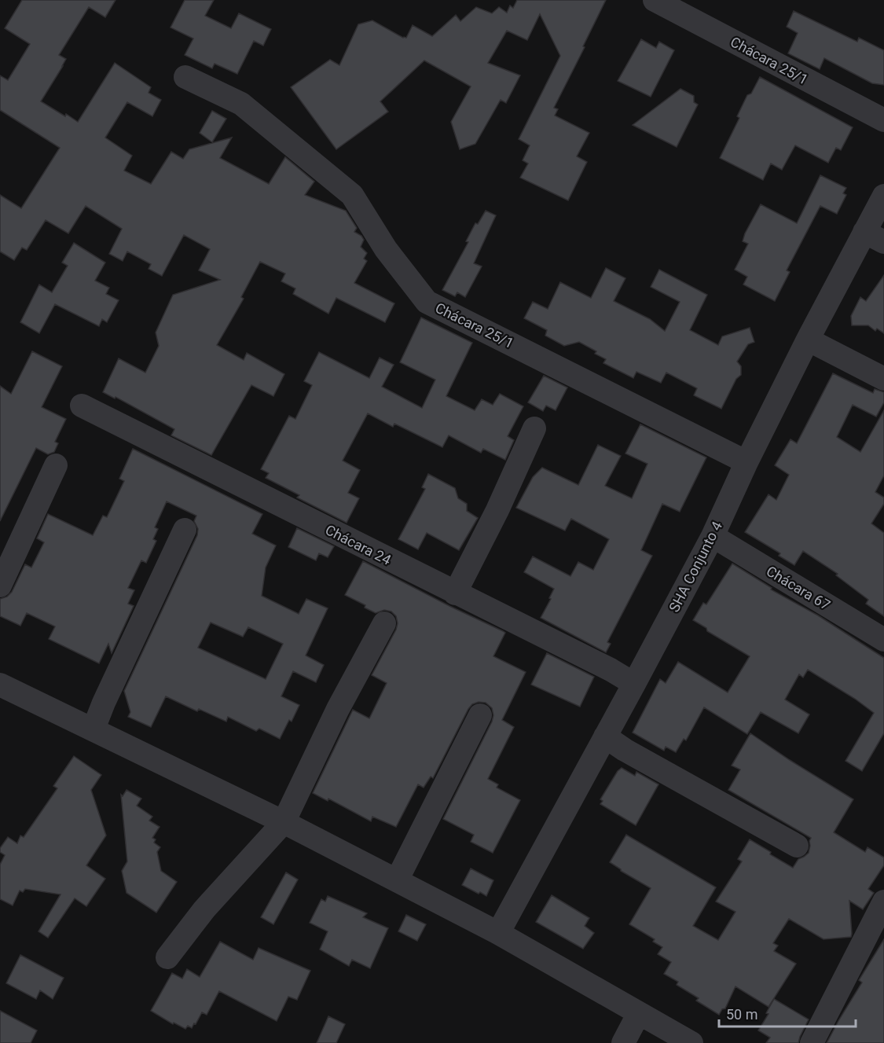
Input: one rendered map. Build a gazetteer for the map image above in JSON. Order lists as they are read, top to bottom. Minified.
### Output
{"streets":{"street":["Chácara 25/1","Chácara 24","SHA Conjunto 4","Chácara 67"]},"crossings":[["Chácara 25/1","SHA Conjunto 4"],["Chácara 24","SHA Conjunto 4"],["SHA Conjunto 4","Chácara 67"]],"scale_bar":"50 m"}
